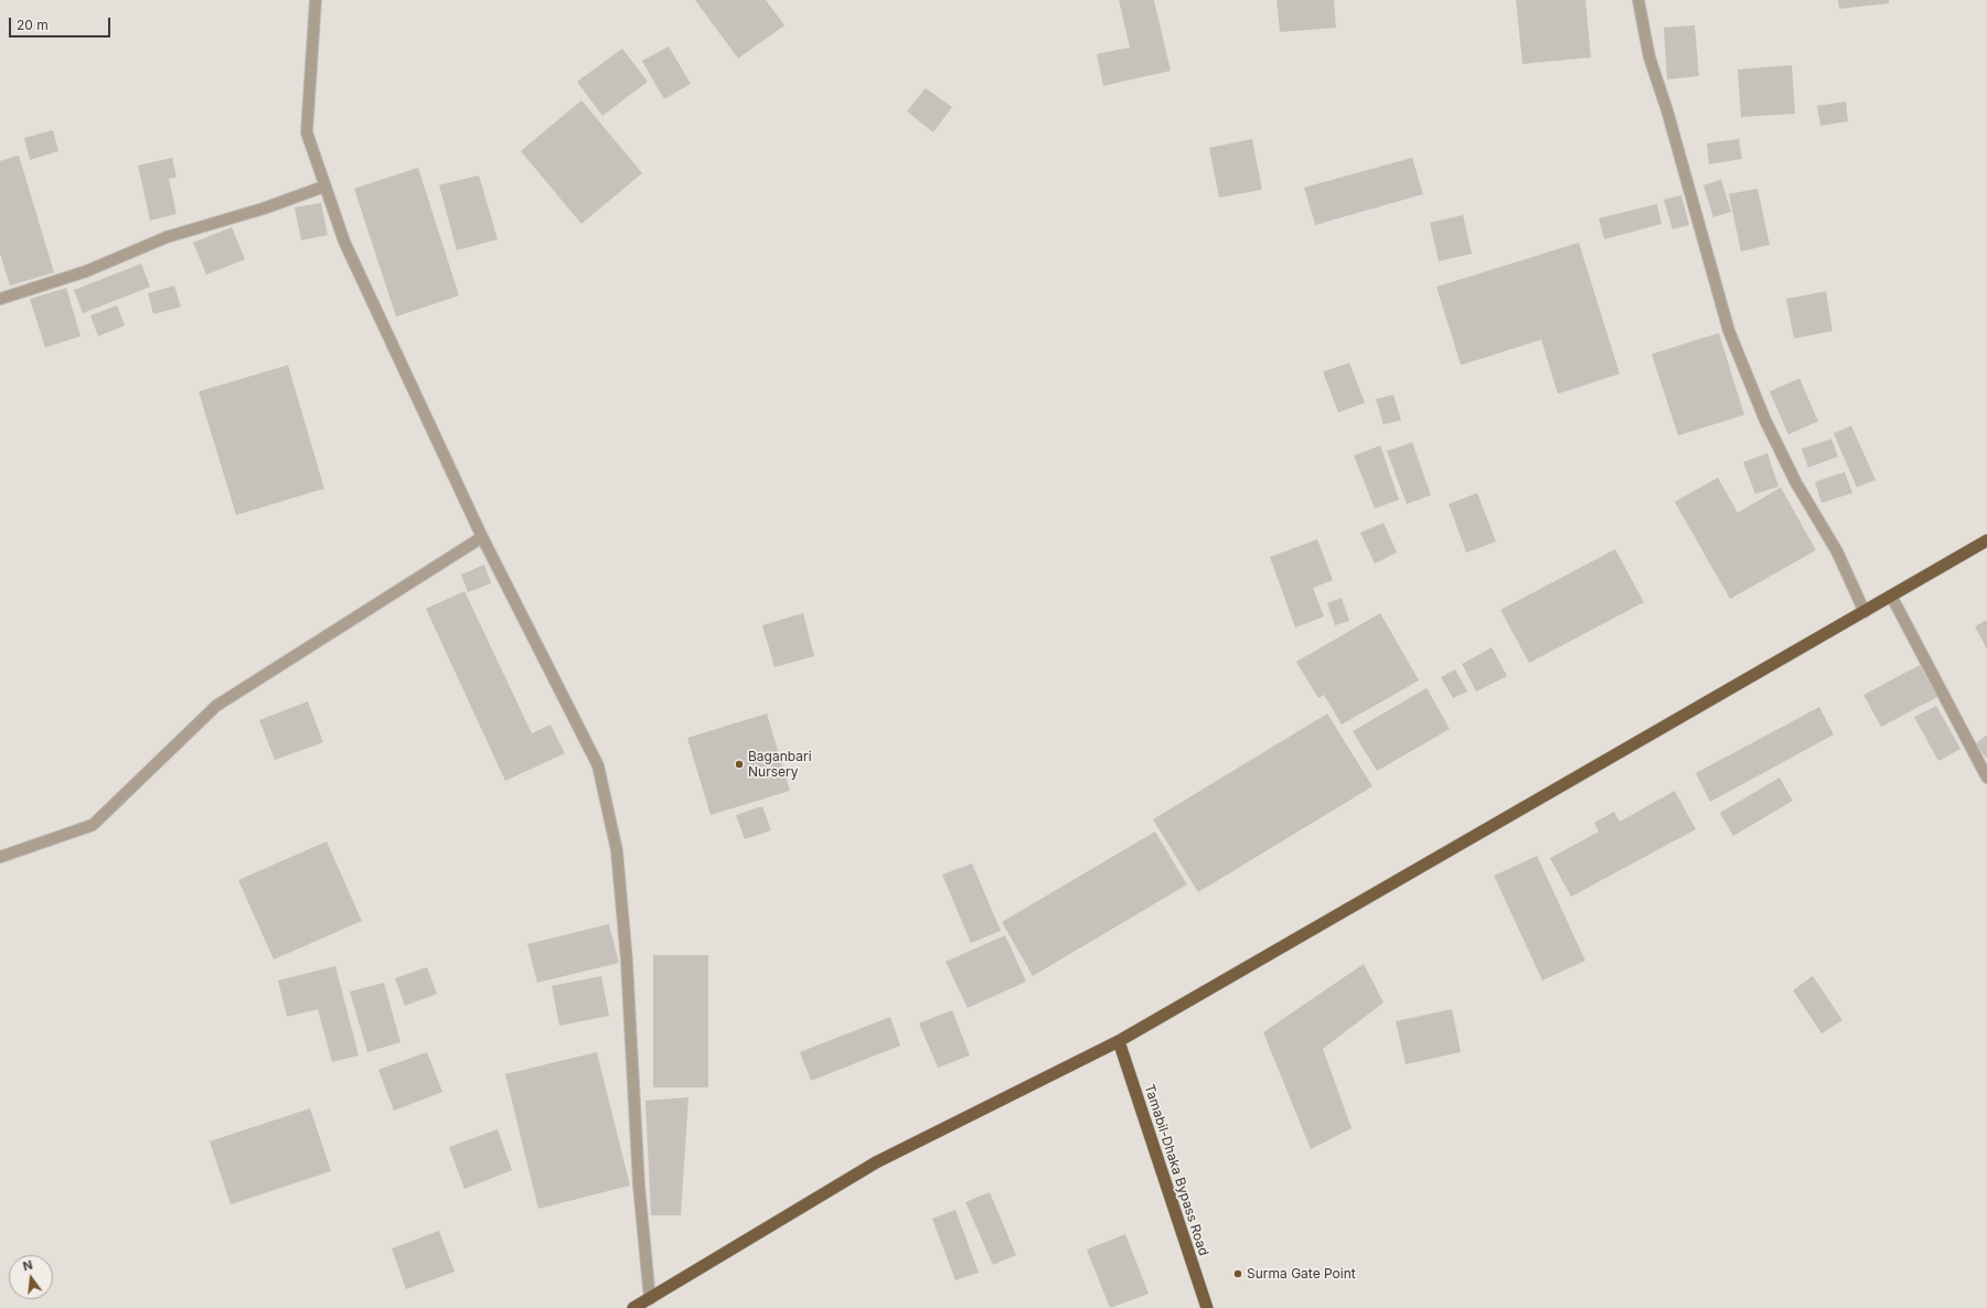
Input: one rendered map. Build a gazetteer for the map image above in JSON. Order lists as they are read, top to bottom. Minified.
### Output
{"streets":{"highway":["Tamabil-Dhaka Bypass Road"]},"places":["Baganbari Nursery","Surma Gate Point"],"scale_bar":"20 m","north":"top"}
